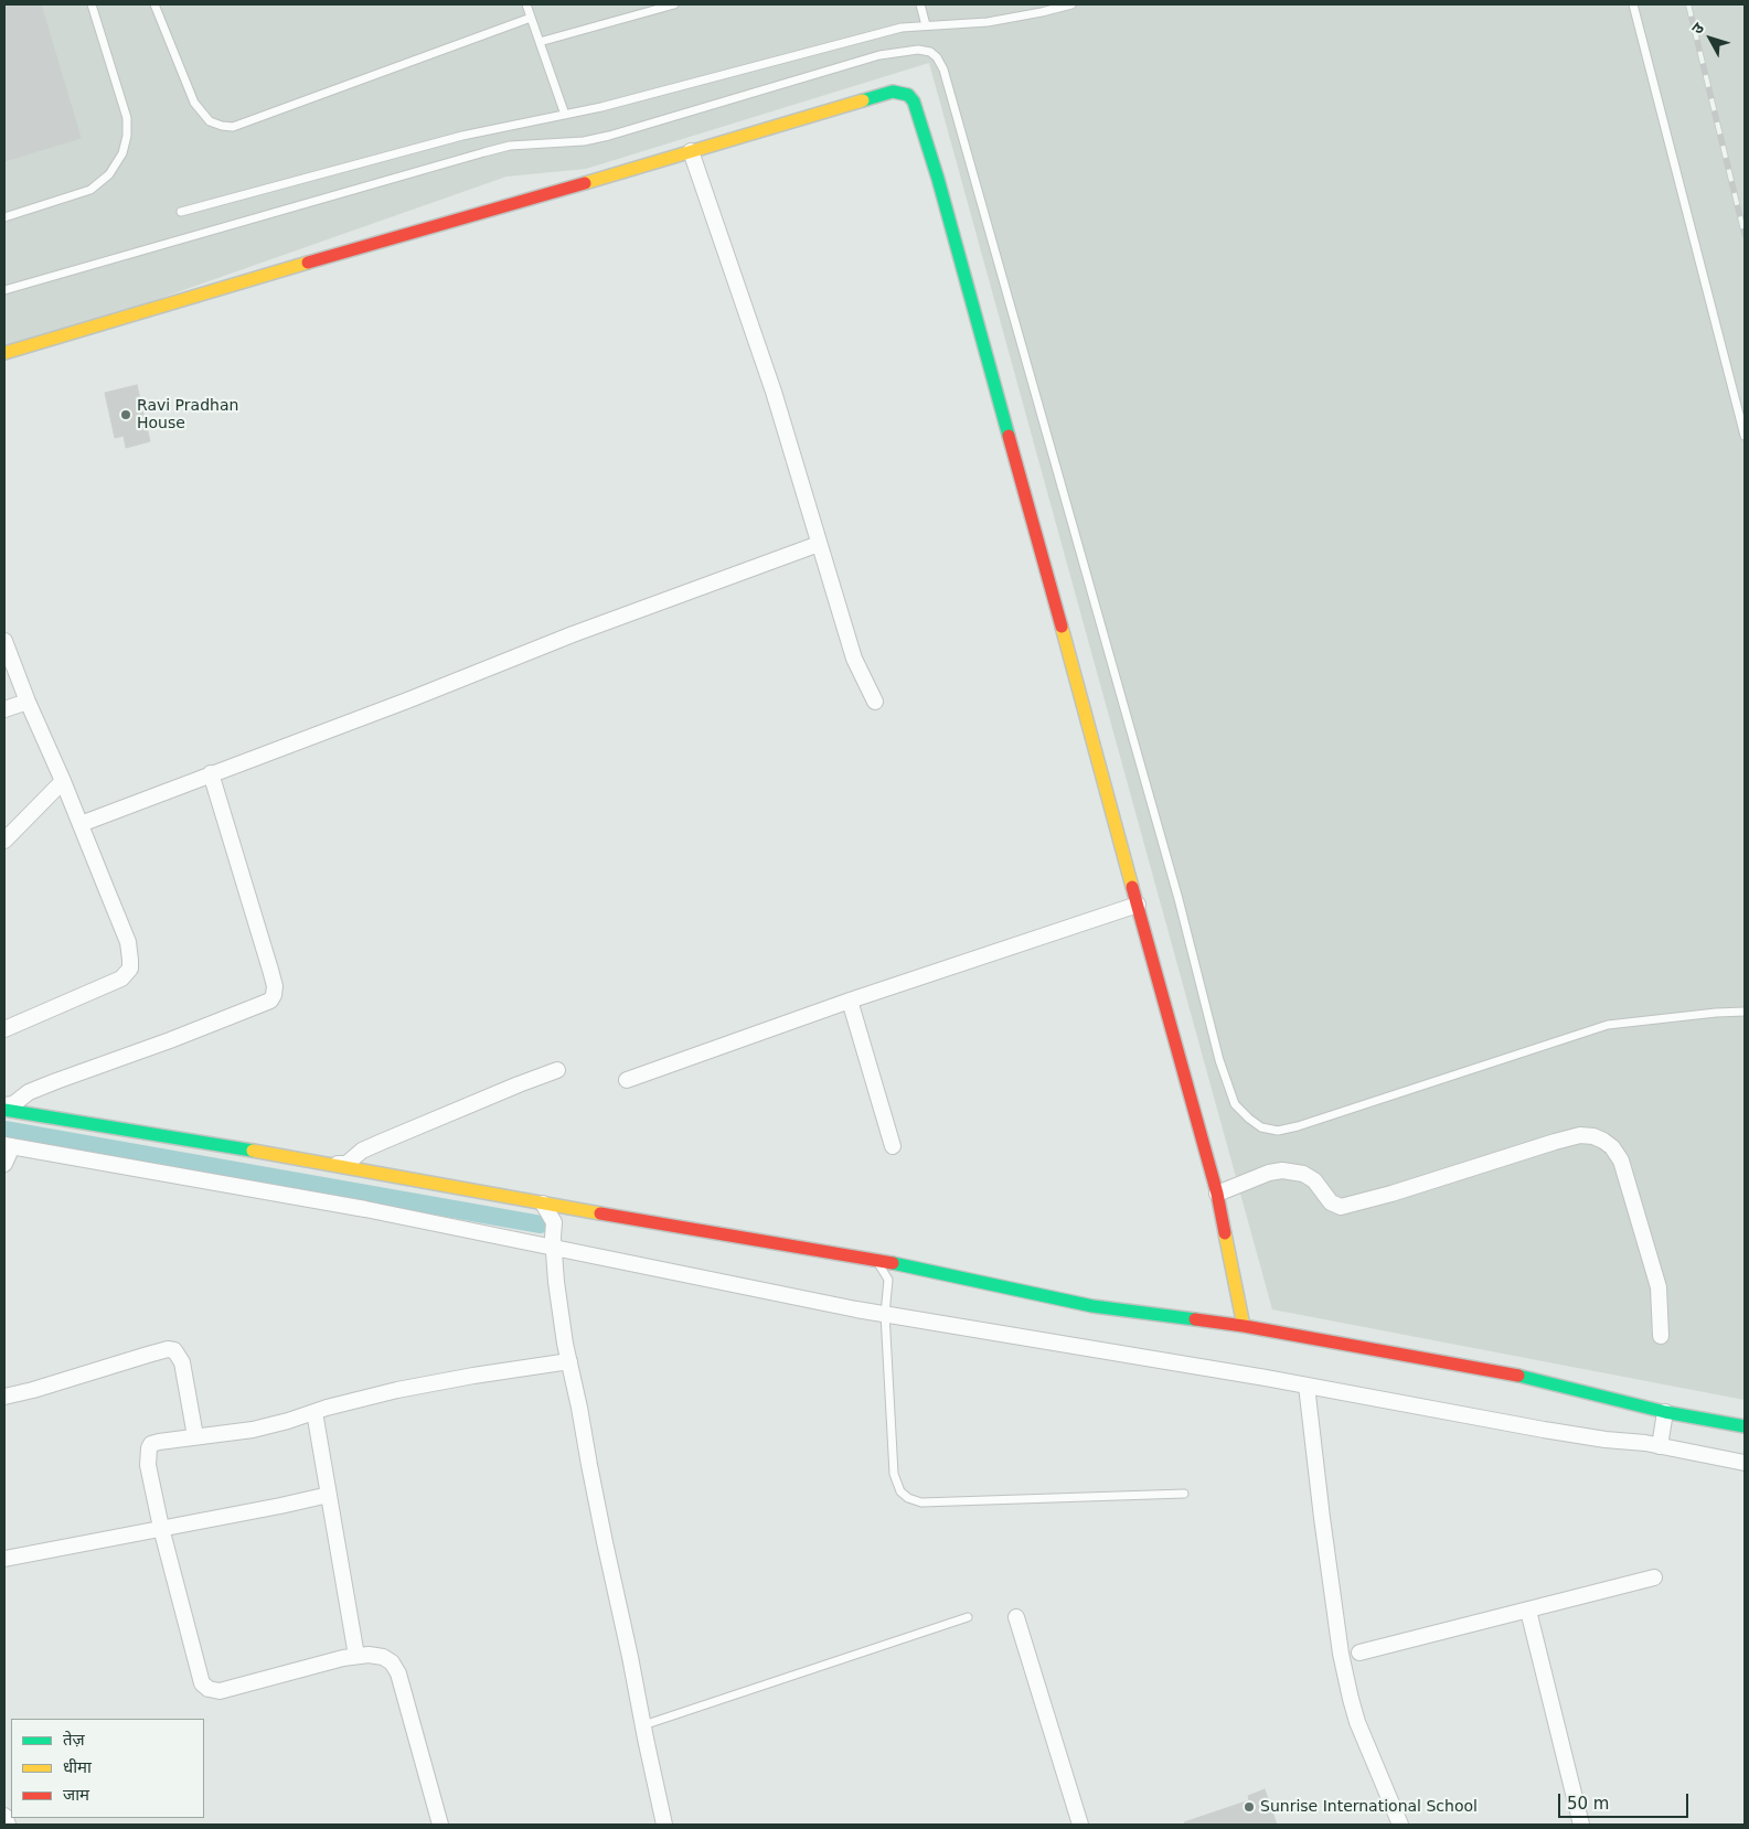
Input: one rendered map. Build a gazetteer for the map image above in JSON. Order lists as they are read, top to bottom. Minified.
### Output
{"places":["Ravi Pradhan House","Sunrise International School"],"legend":["तेज़","धीमा","जाम"],"scale_bar":"50 m","north":"top left"}
